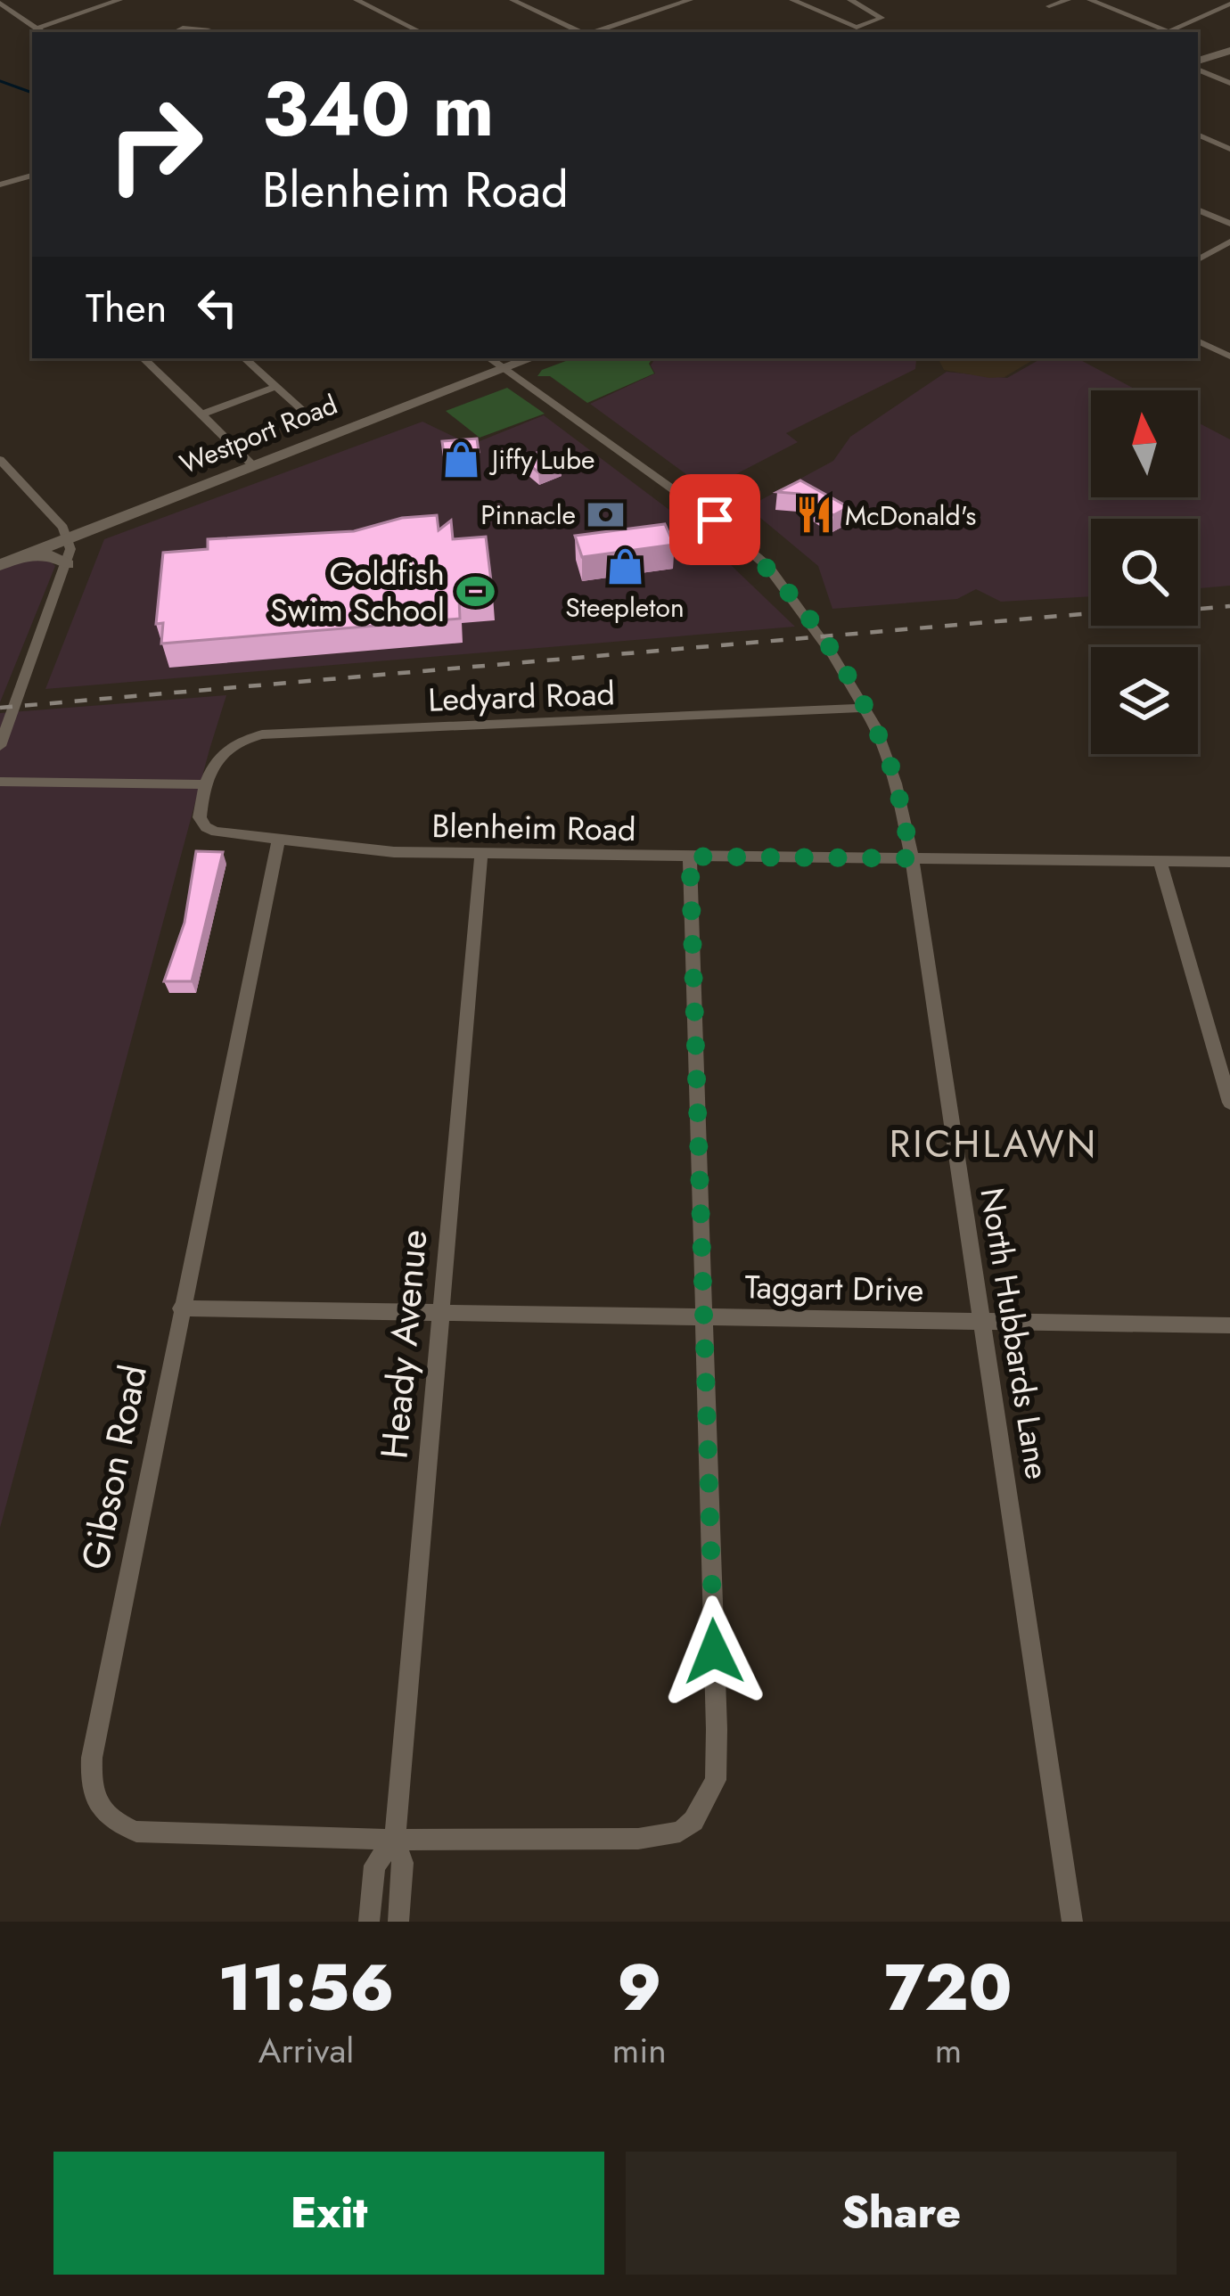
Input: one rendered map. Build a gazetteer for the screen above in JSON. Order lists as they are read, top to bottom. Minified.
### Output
{"streets":{"main road":["Westport Road"],"street":["Ledyard Road","Blenheim Road","Taggart Drive","North Hubbards Lane","Heady Avenue","Gibson Road"]},"crossings":[["Westport Road","North Hubbards Lane"],["Ledyard Road","Blenheim Road"],["Ledyard Road","North Hubbards Lane"],["Blenheim Road","North Hubbards Lane"],["Blenheim Road","Heady Avenue"],["Blenheim Road","Gibson Road"],["Taggart Drive","North Hubbards Lane"],["Taggart Drive","Heady Avenue"],["Taggart Drive","Gibson Road"],["Heady Avenue","Gibson Road"]],"districts":["RICHLAWN"],"places":{"shop":["Jiffy Lube","Steepleton"],"bank":["Pinnacle"],"restaurant":["McDonald's"],"sports":["Goldfish Swim School"]},"north":"top","page":{"turn":["340 m","Blenheim Road"],"then":"Then","eta":["11:56","Arrival","9","min","720","m"],"buttons":["Exit","Share"]}}
